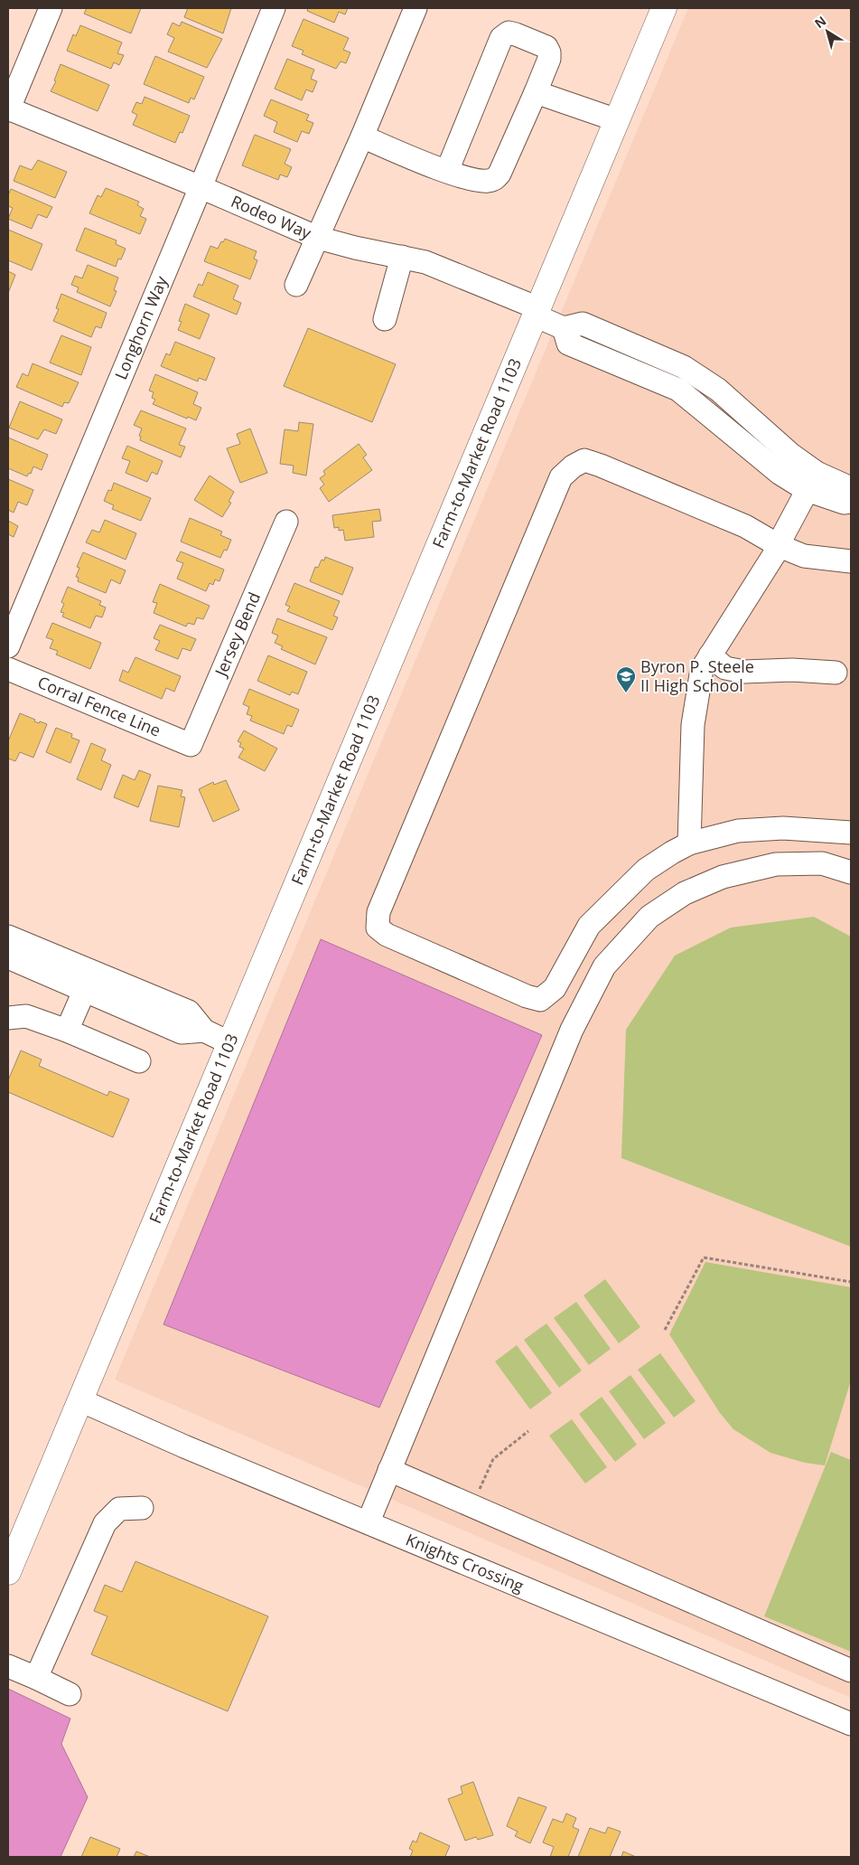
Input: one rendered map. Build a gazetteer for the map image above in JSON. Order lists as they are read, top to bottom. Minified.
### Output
{"streets":{"main road":["Farm-to-Market Road 1103"],"street":["Rodeo Way","Longhorn Way","Jersey Bend","Corral Fence Line","Knights Crossing"]},"crossings":[["Rodeo Way","Longhorn Way"],["Rodeo Way","Farm-to-Market Road 1103"],["Farm-to-Market Road 1103","Knights Crossing"],["Jersey Bend","Corral Fence Line"]],"places":{"school or university":["Byron P. Steele II High School"]},"north":"top left"}
